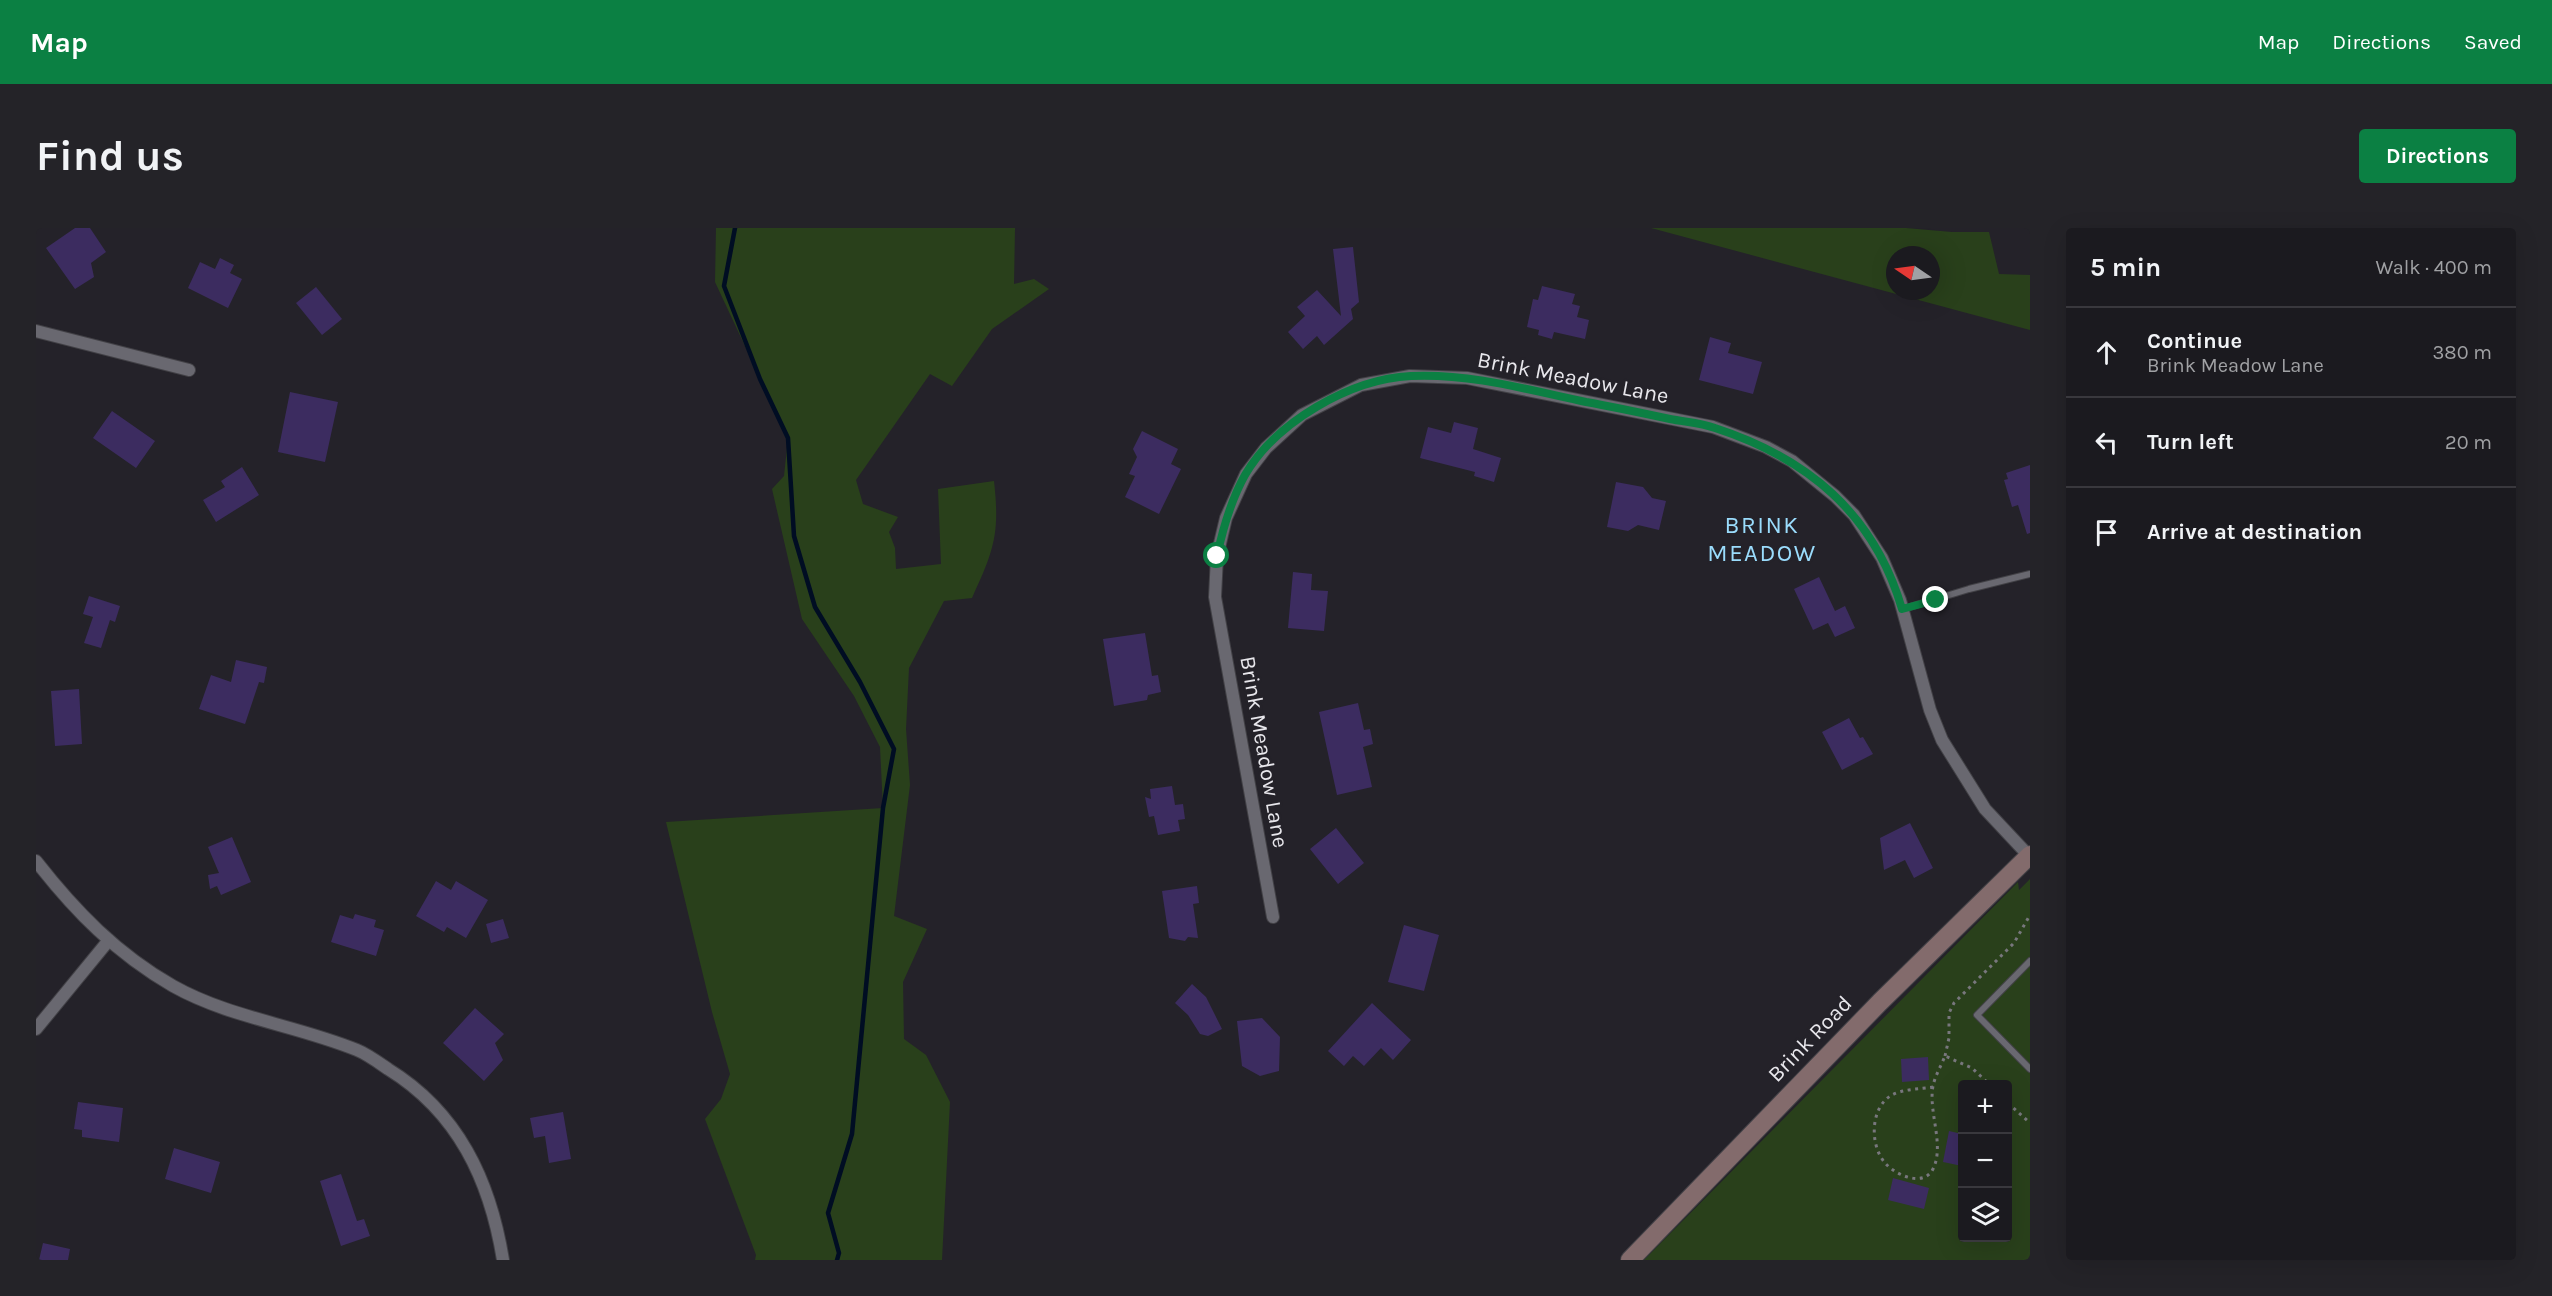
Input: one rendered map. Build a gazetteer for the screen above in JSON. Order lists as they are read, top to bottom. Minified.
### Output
{"streets":{"main road":["Brink Road"],"street":["Brink Meadow Lane"]},"crossings":[["Brink Meadow Lane","Brink Road"]],"districts":["BRINK MEADOW"],"north":"left","page":{"header":"Map","nav":["Map","Directions","Saved"],"buttons":"Directions","title":"Find us","heading":["5 min","Walk · 400 m"],"list":[["Continue","Brink Meadow Lane","380 m"],["Turn left","20 m"],"Arrive at destination"],"map_buttons":["+","−"]}}
